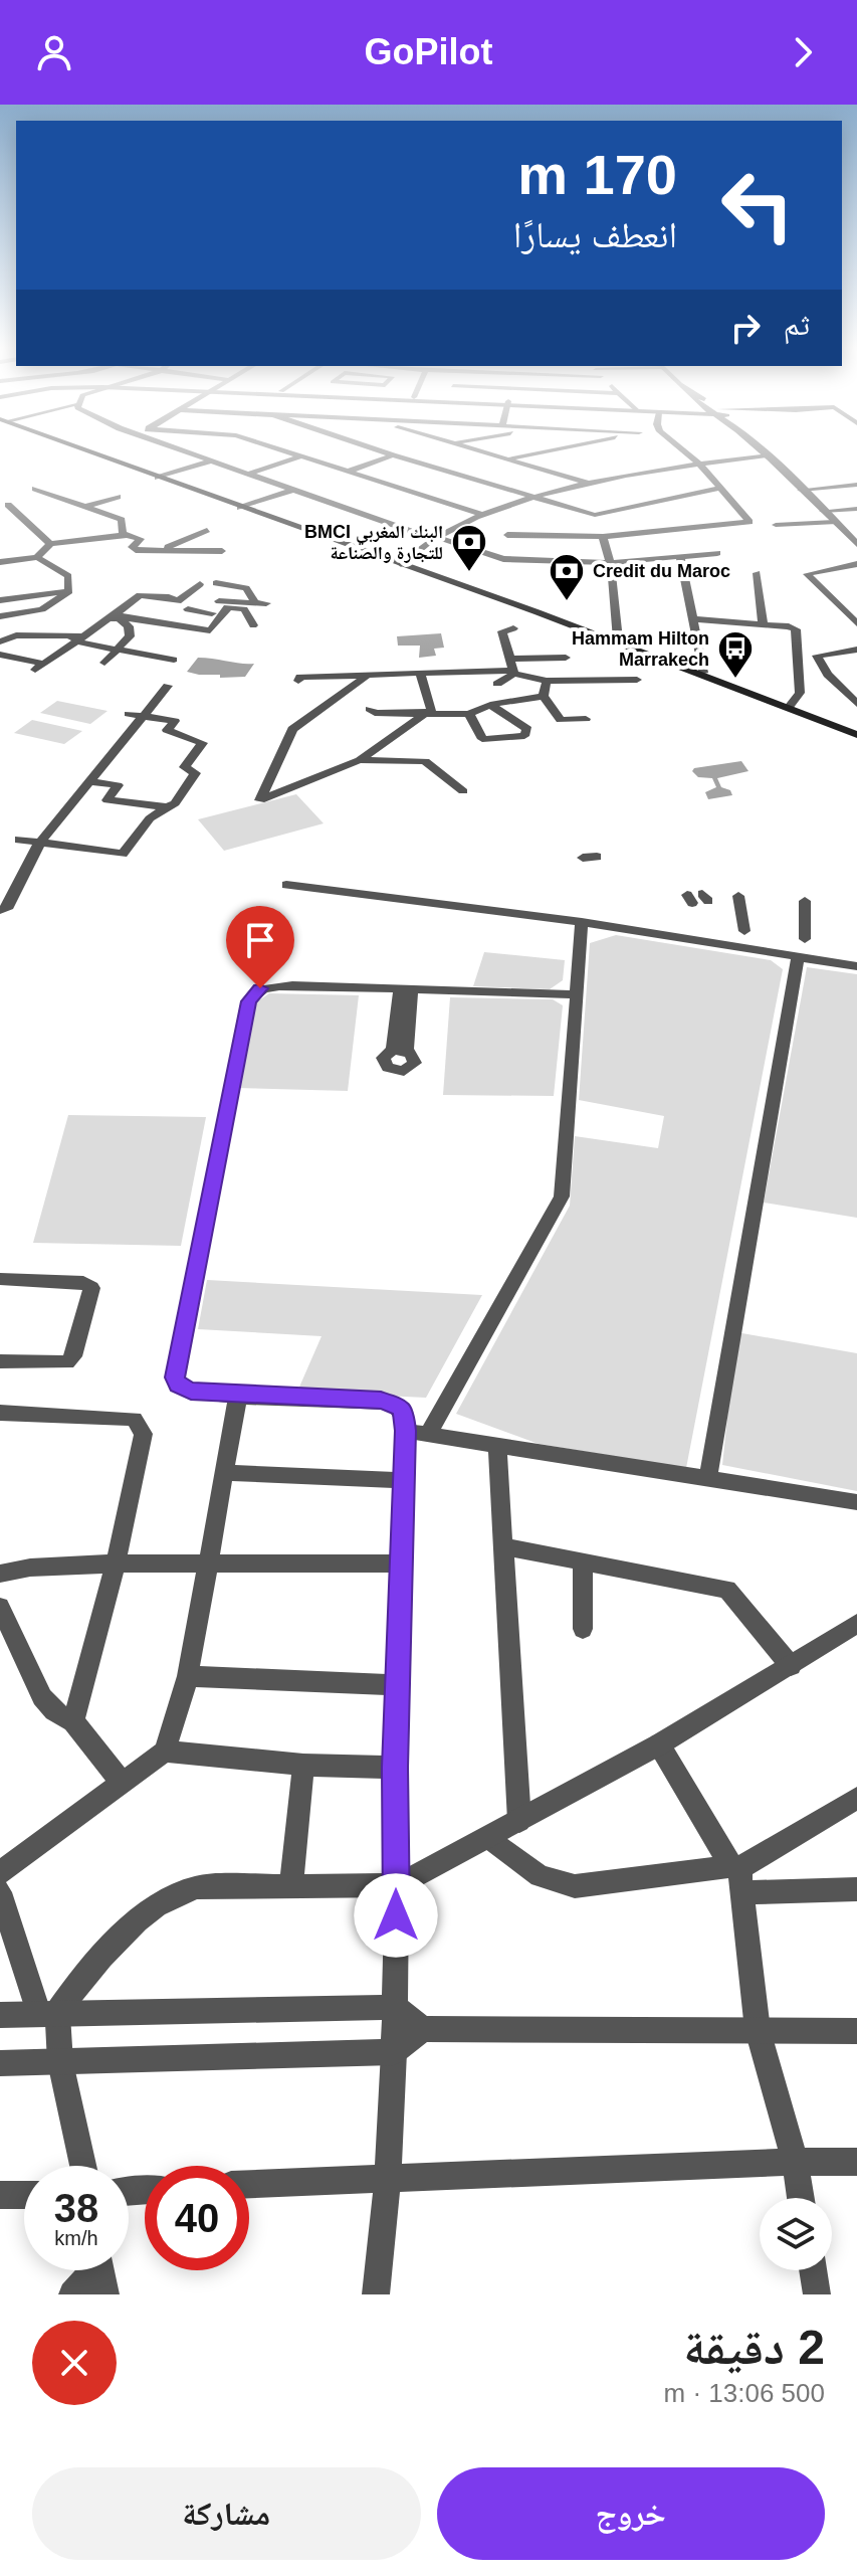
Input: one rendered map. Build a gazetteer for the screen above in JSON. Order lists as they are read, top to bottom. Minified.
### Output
{"places":{"bank":["BMCI البنك المغربي للتجارة والصناعة","Credit du Maroc"],"bus stop":["Hammam Hilton Marrakech"]},"page":{"header":"GoPilot","turn":["170 m","انعطف يسارًا"],"then":"ثم","speed":"38 km/h","limit":"40","heading":["2 دقيقة","500 m · 13:06"],"buttons":["خروج","مشاركة"]}}
